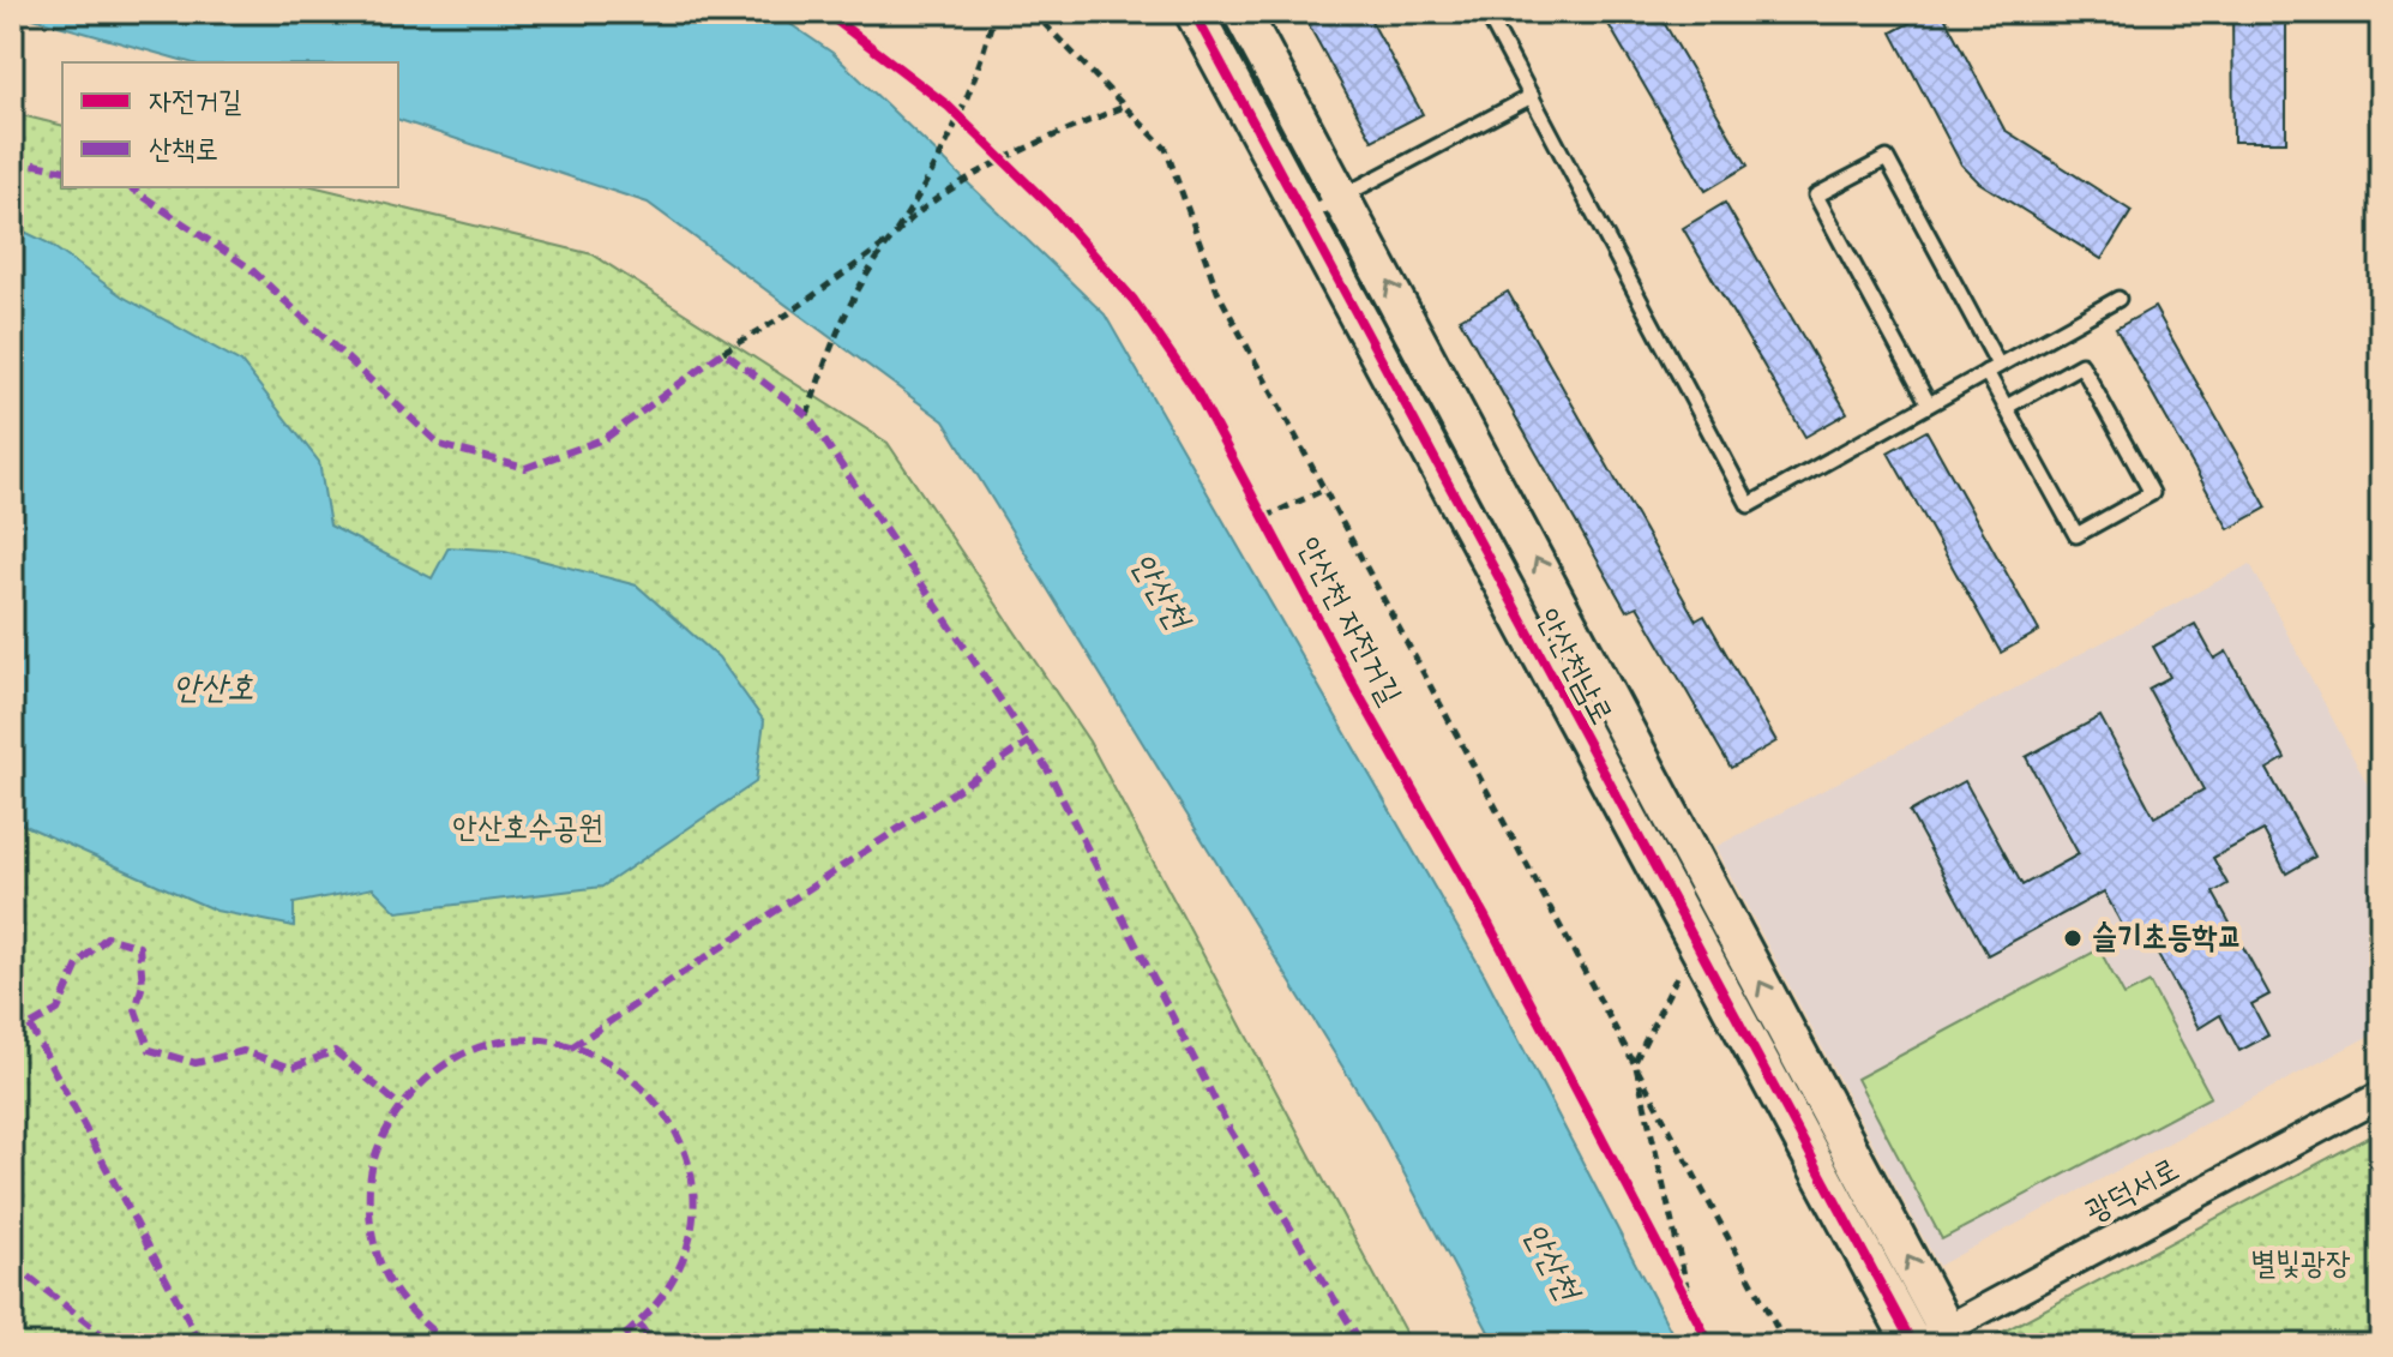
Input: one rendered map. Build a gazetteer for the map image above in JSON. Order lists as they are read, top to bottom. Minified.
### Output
{"streets":{"street":["안산천남로","광덕서로"],"cycle path":["안산천 자전거길"]},"crossings":[["안산천남로","광덕서로"]],"water":["안산천","안산호"],"parks":["안산호수공원","별빛광장"],"places":["슬기초등학교"],"legend":["자전거길","산책로"]}
